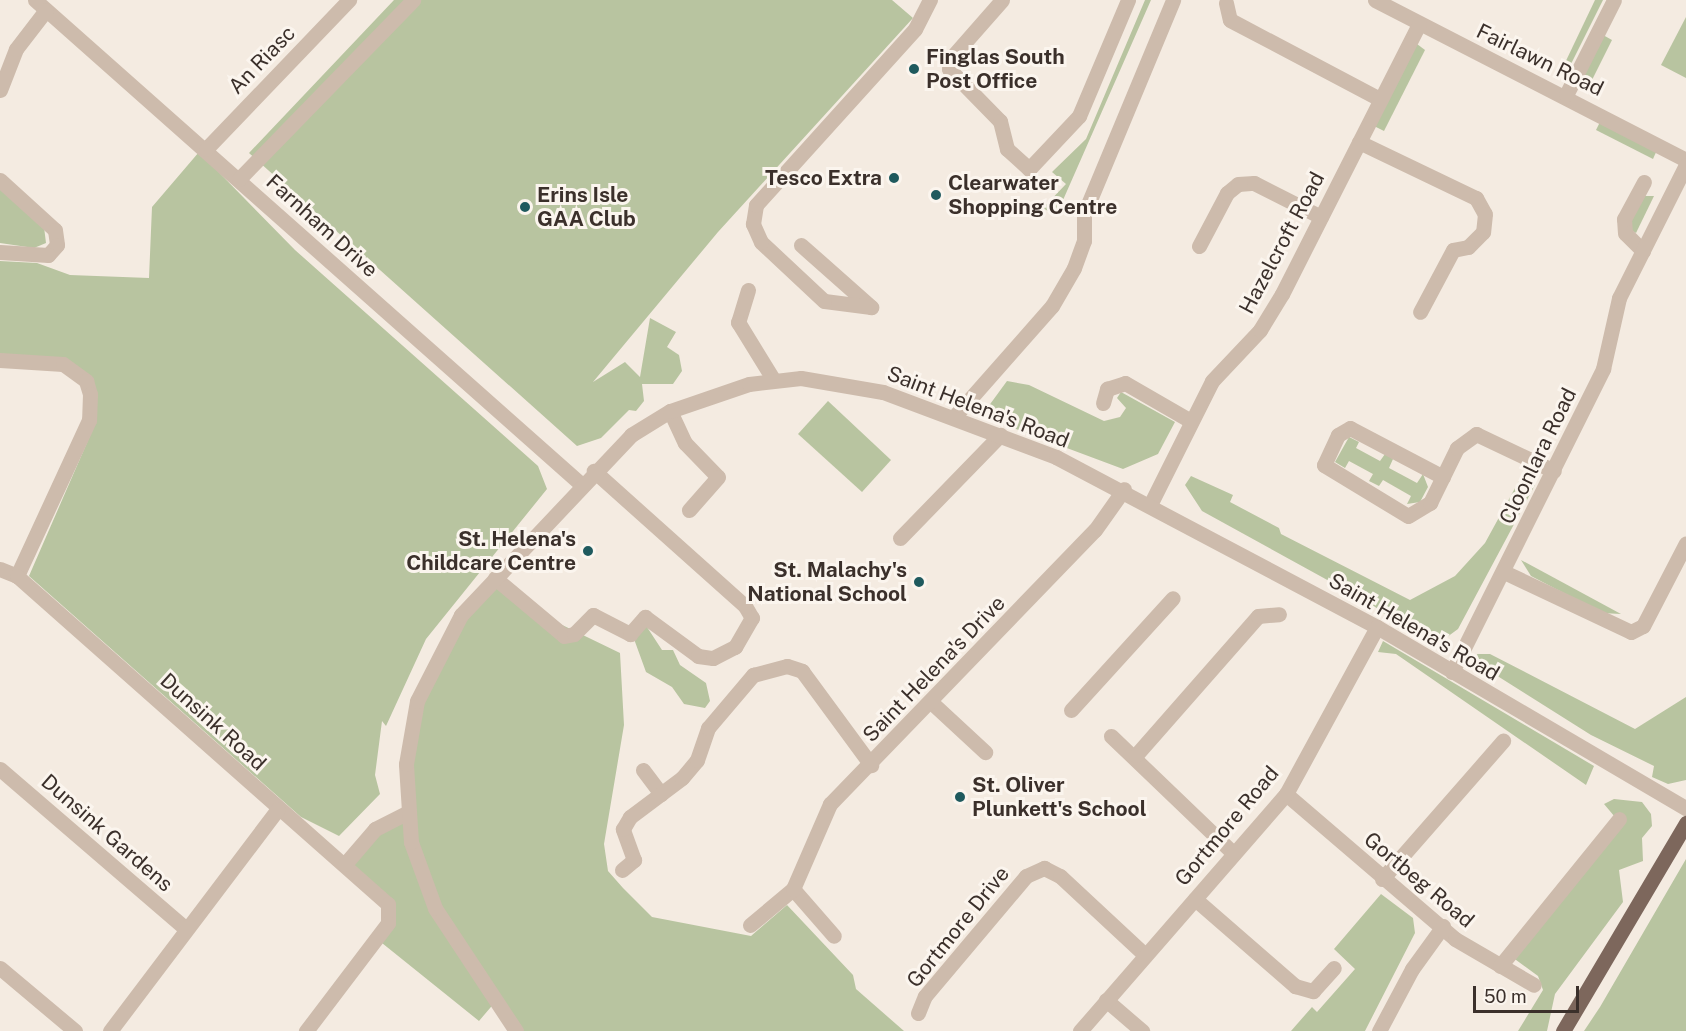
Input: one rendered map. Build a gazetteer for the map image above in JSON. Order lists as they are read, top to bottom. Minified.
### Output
{"streets":{"street":["An Riasc","Fairlawn Road","Farnham Drive","Hazelcroft Road","Saint Helena's Road","Cloonlara Road","Saint Helena's Drive","Dunsink Road","Gortmore Road","Dunsink Gardens","Gortbeg Road","Gortmore Drive"]},"crossings":[["An Riasc","Farnham Drive"],["Fairlawn Road","Hazelcroft Road"],["Farnham Drive","Saint Helena's Road"],["Hazelcroft Road","Saint Helena's Road"],["Saint Helena's Road","Cloonlara Road"],["Saint Helena's Road","Saint Helena's Drive"],["Saint Helena's Road","Gortmore Road"],["Gortmore Road","Gortbeg Road"],["Gortmore Road","Gortmore Drive"]],"places":["Finglas South Post Office","Tesco Extra","Clearwater Shopping Centre","Erins Isle GAA Club","St. Helena's Childcare Centre","St. Malachy's National School","St. Oliver Plunkett's School"],"scale_bar":"50 m"}
